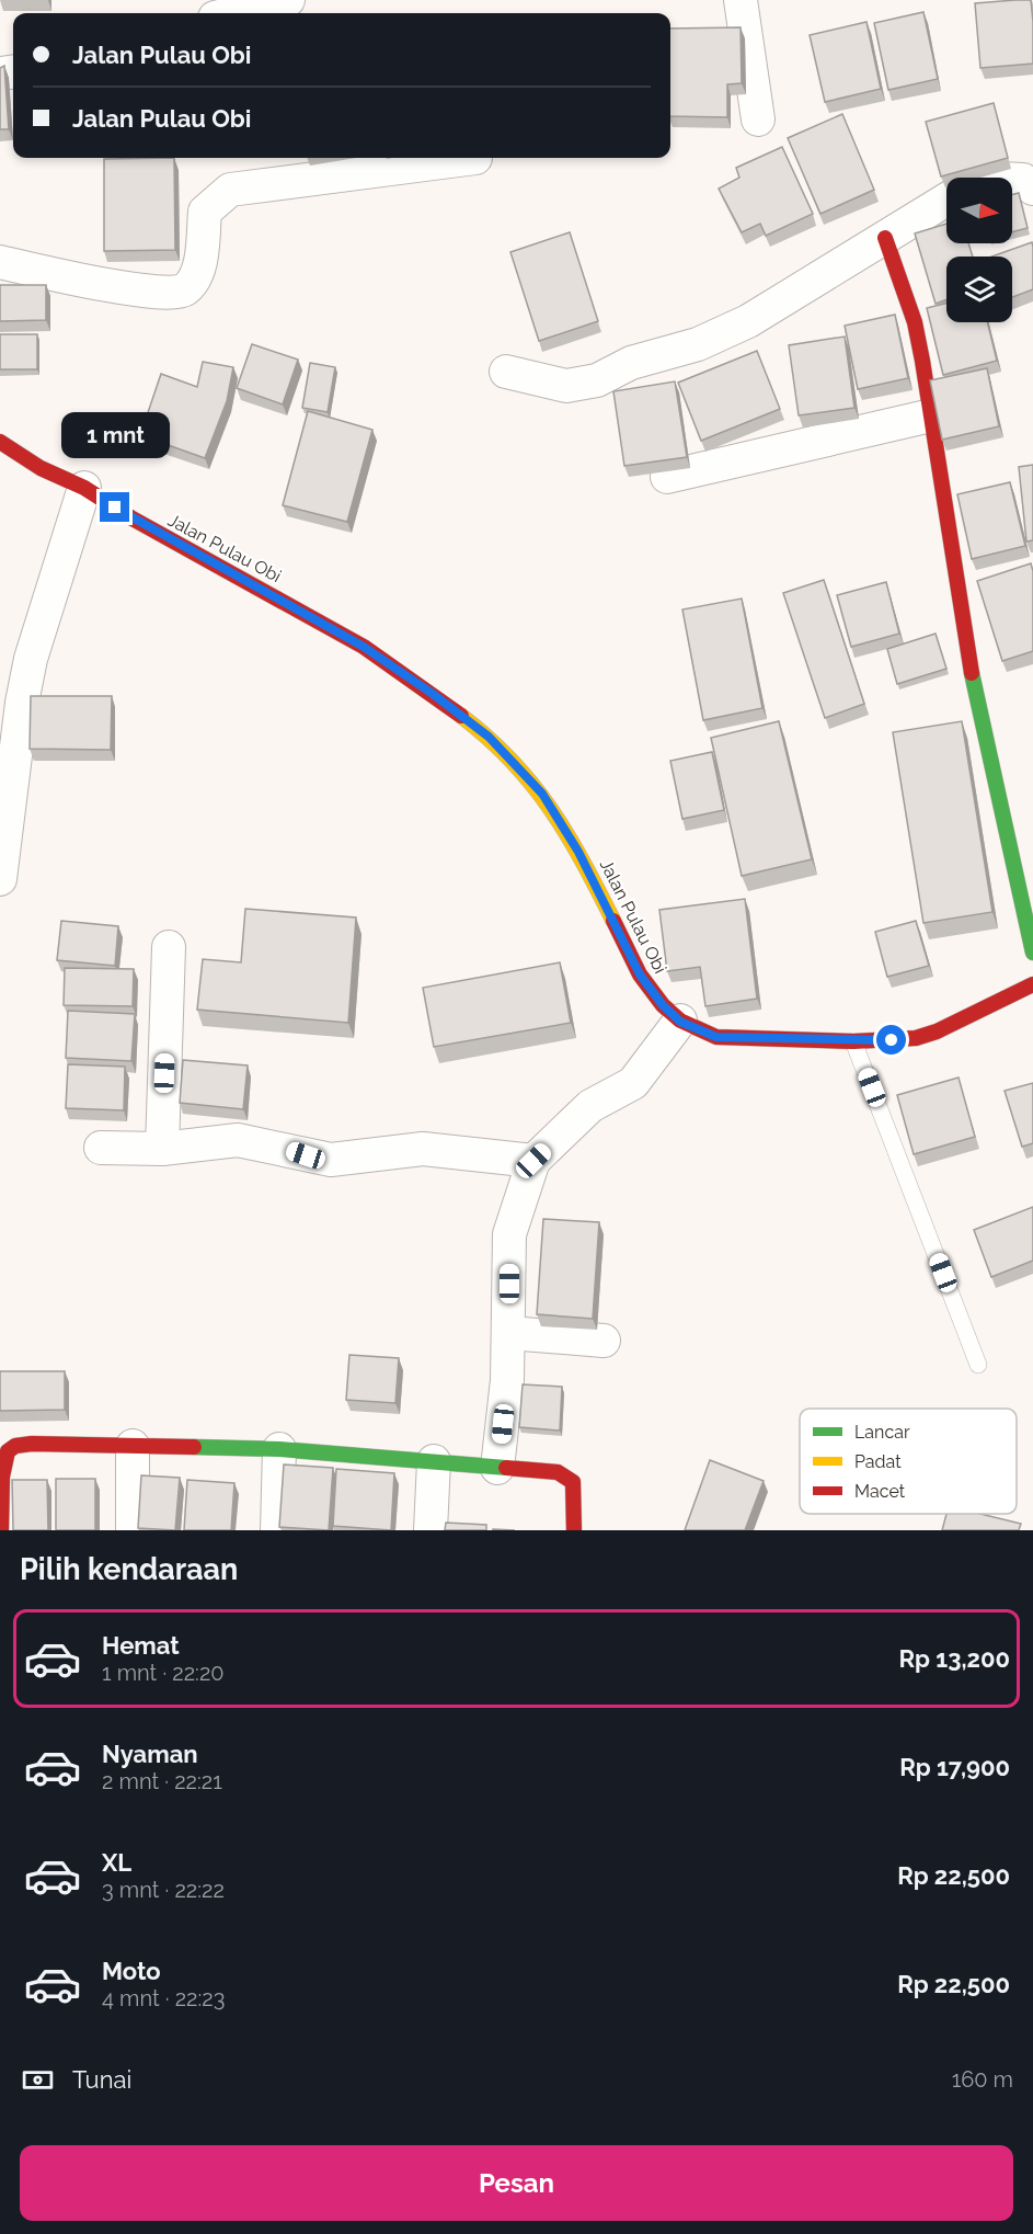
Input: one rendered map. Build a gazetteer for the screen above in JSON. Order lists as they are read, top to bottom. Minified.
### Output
{"streets":{"street":["Jalan Pulau Obi"]},"legend":["Lancar","Padat","Macet"],"north":"right","page":{"banner":["Jalan Pulau Obi","Jalan Pulau Obi"],"bubble":"1 mnt","heading":"Pilih kendaraan","list":[{"name":"Hemat","note":"1 mnt · 22:20","value":"Rp 13,200"},{"name":"Nyaman","note":"2 mnt · 22:21","value":"Rp 17,900"},{"name":"XL","note":"3 mnt · 22:22","value":"Rp 22,500"},{"name":"Moto","note":"4 mnt · 22:23","value":"Rp 22,500"}],"pay":["Tunai","160 m"],"buttons":"Pesan"}}
